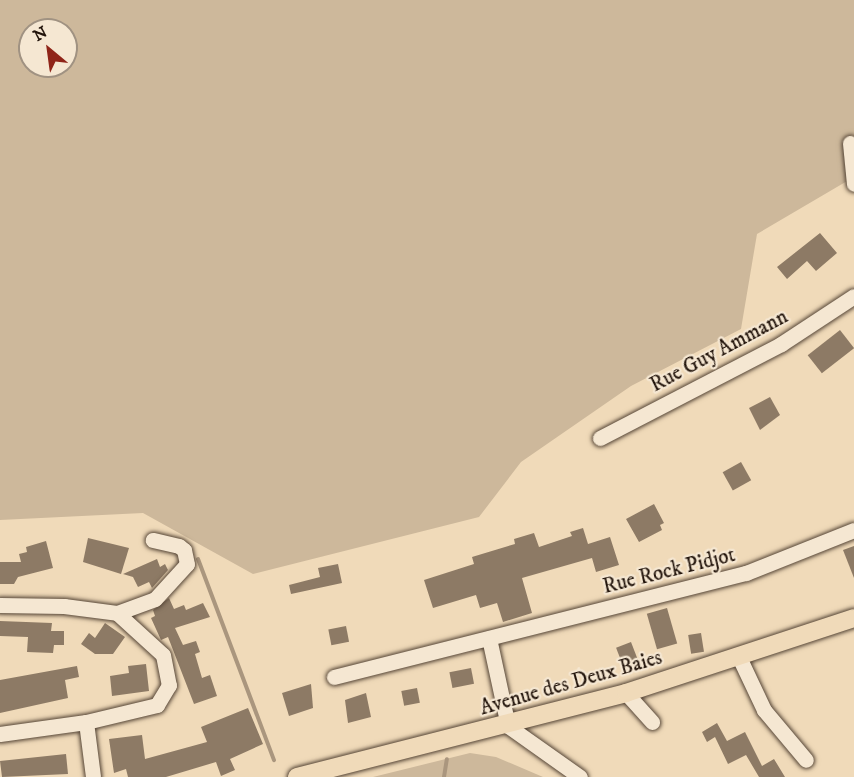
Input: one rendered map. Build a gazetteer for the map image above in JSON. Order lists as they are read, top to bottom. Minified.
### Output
{"streets":{"main road":["Avenue des Deux Baies"],"street":["Rue Guy Ammann","Rue Rock Pidjot"]},"north":"top left"}
